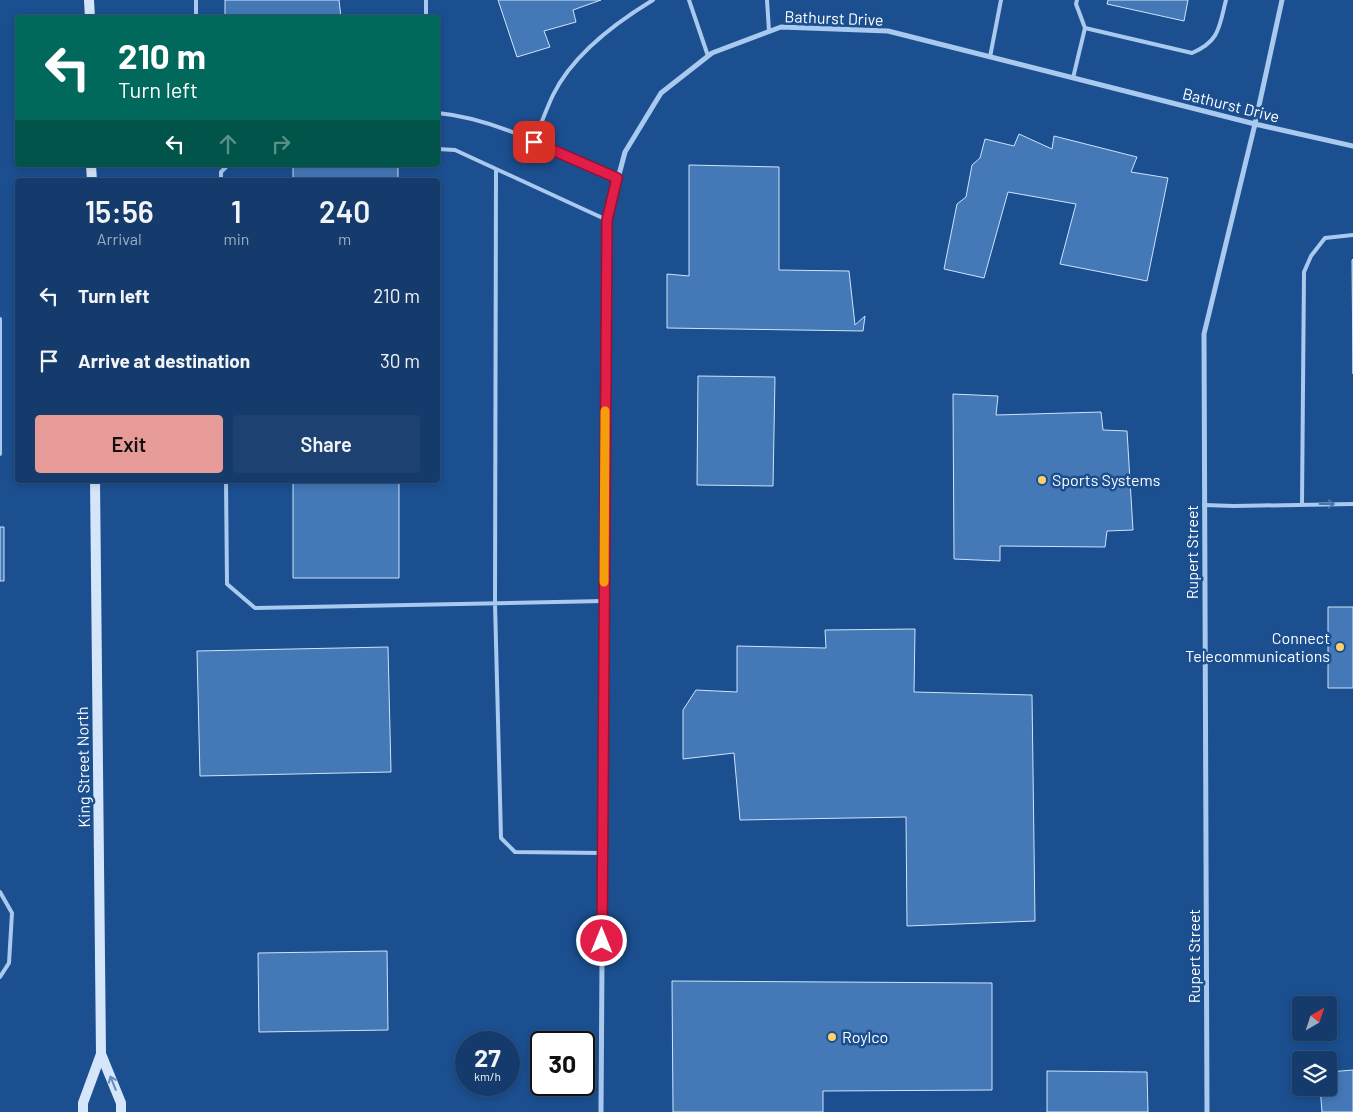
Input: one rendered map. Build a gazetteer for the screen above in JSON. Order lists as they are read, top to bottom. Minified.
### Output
{"streets":{"main road":["King Street North"],"street":["Bathurst Drive","Rupert Street"]},"crossings":[["Bathurst Drive","Rupert Street"]],"places":["Sports Systems","Connect Telecommunications","Roylco"],"north":"top right","page":{"turn":["210 m","Turn left"],"eta":["15:56","Arrival","1","min","240","m"],"list":[{"name":"Turn left","value":"210 m"},{"name":"Arrive at destination","value":"30 m"}],"buttons":["Exit","Share"],"speed":"27 km/h","limit":"30"}}
